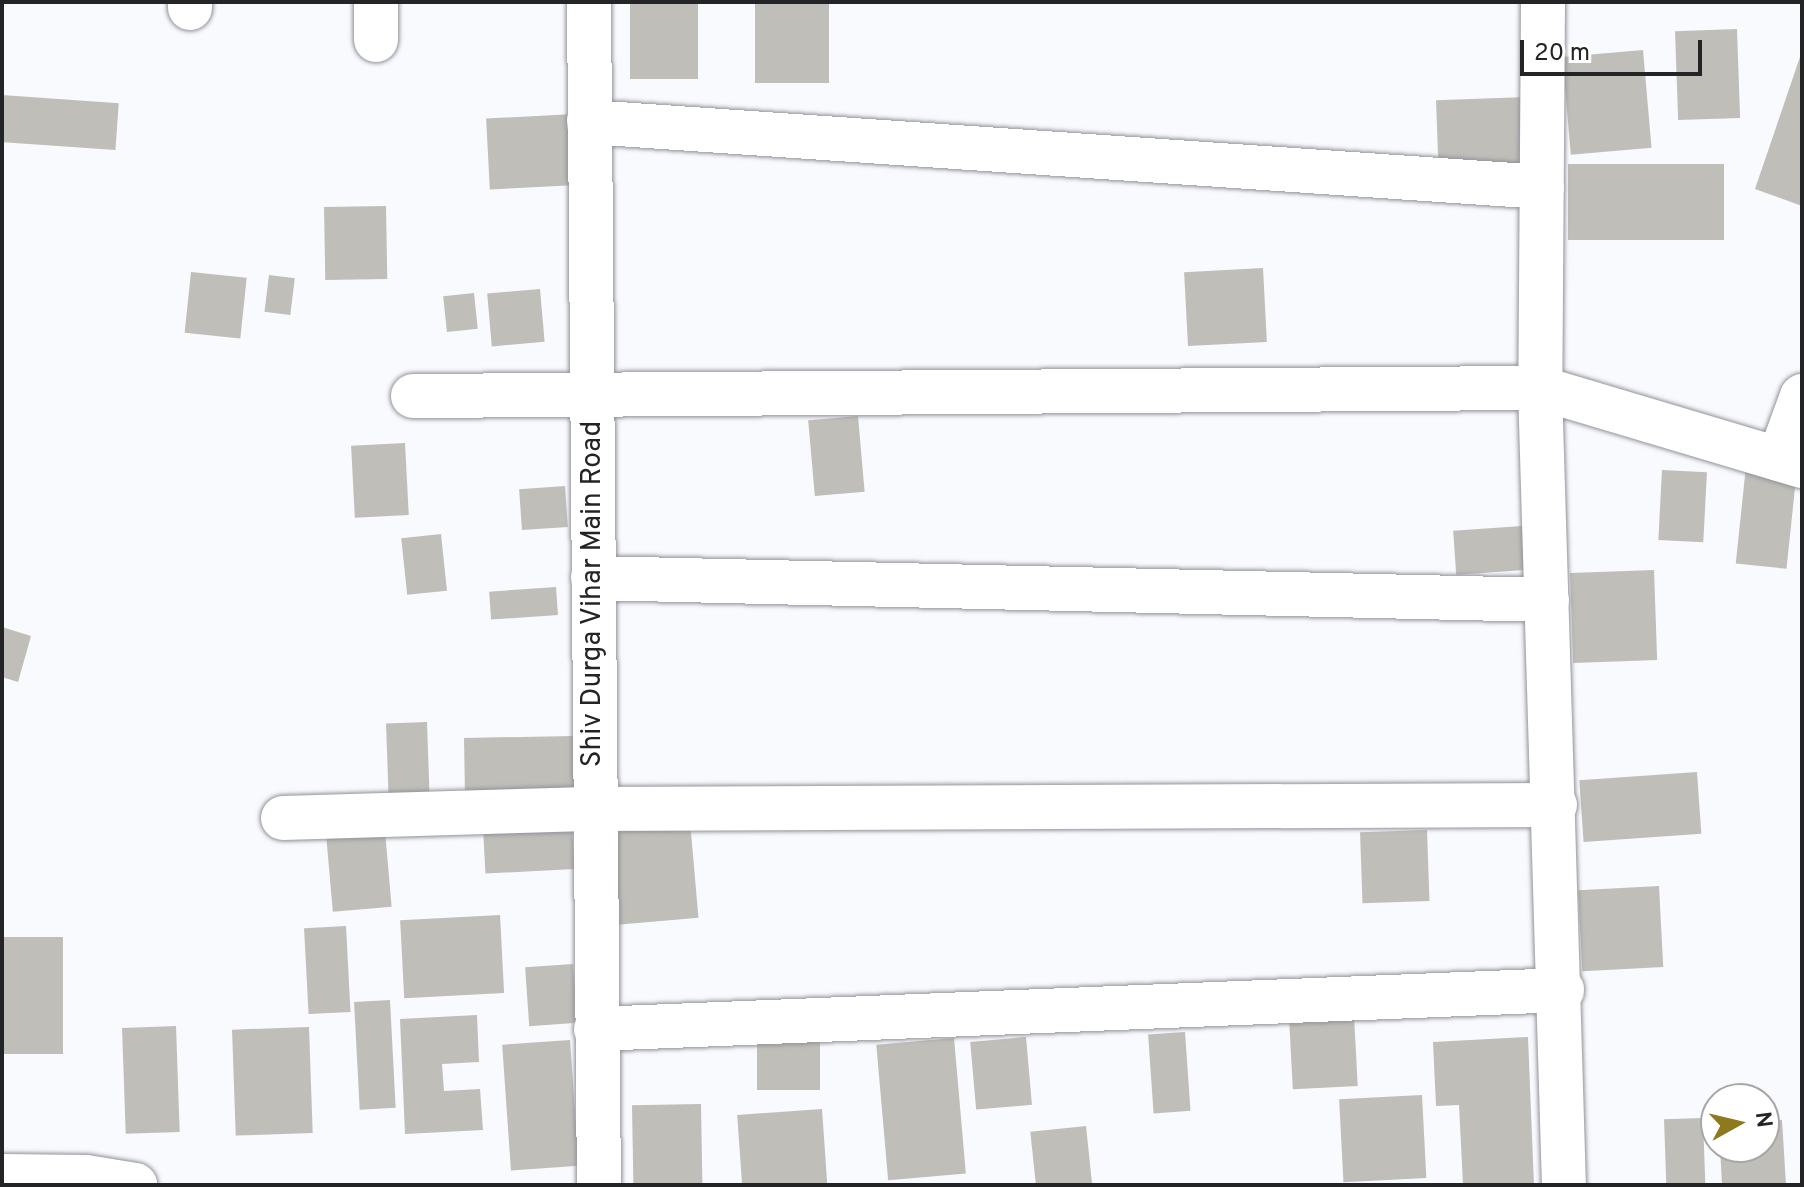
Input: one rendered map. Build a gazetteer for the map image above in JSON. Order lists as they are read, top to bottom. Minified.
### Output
{"streets":{"street":["Shiv Durga Vihar Main Road"]},"scale_bar":"20 m","north":"right"}
